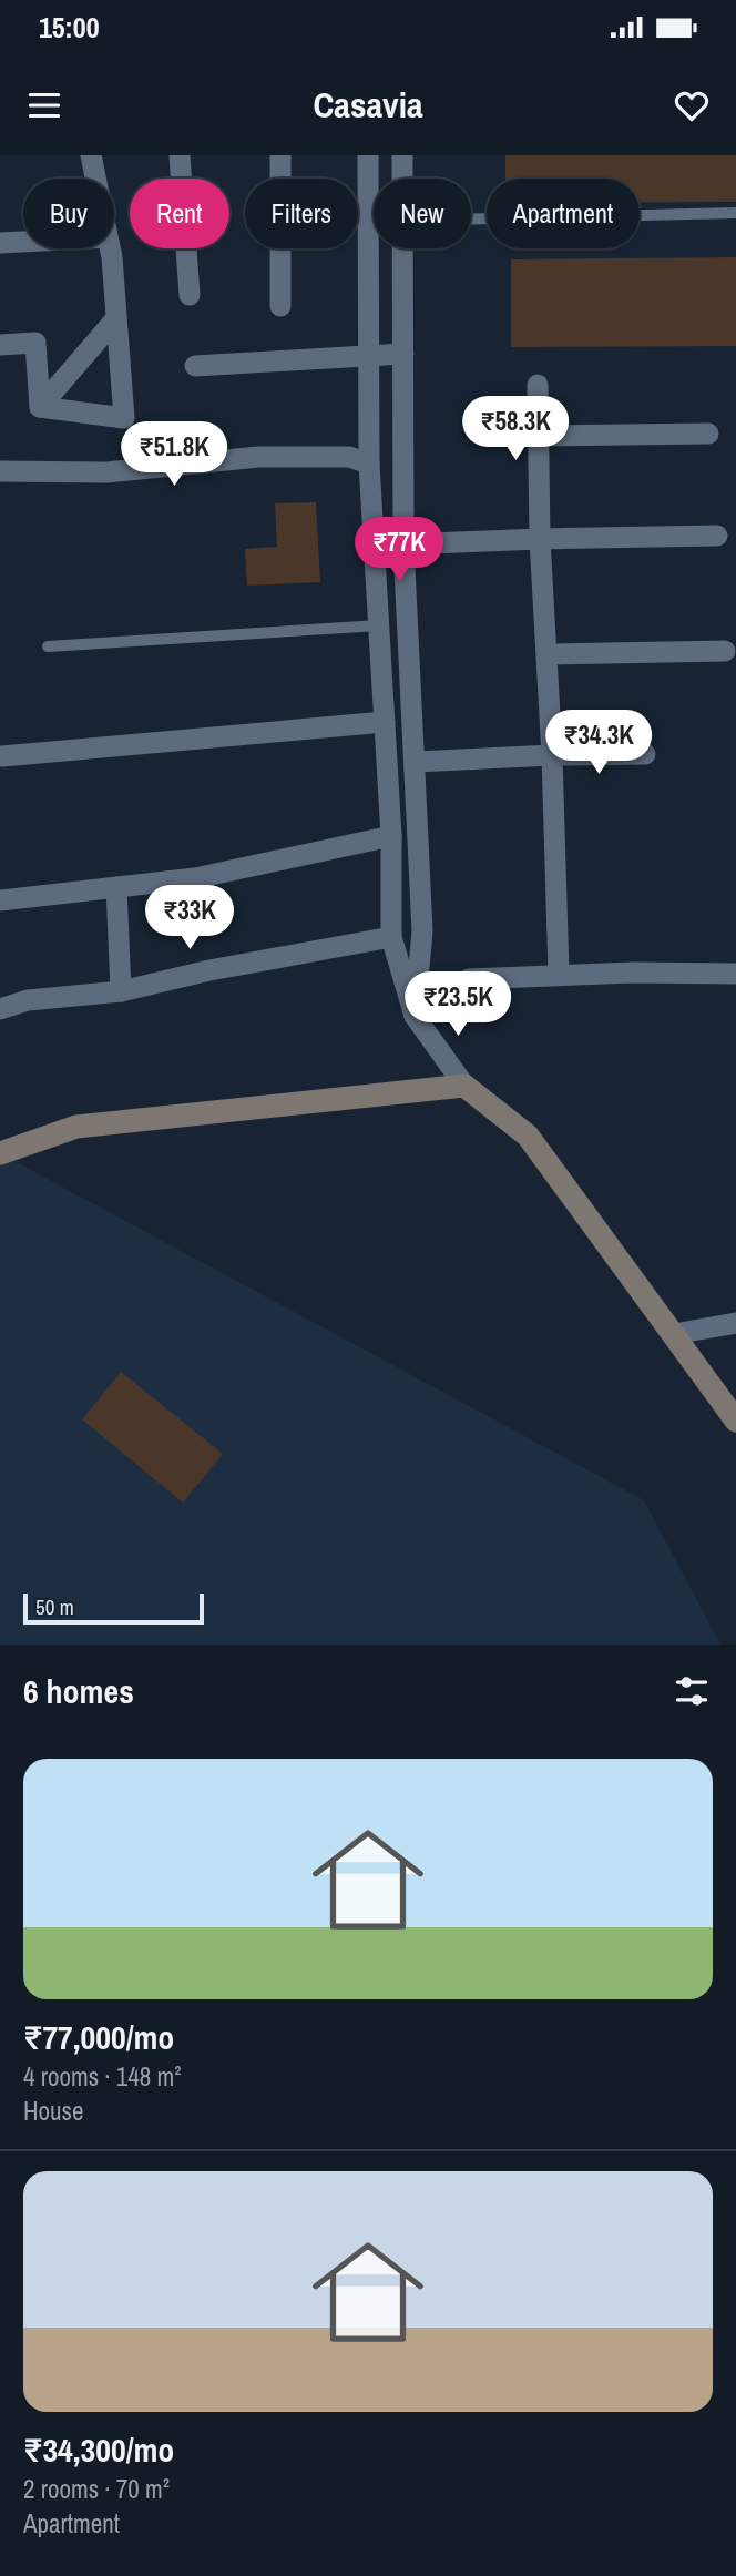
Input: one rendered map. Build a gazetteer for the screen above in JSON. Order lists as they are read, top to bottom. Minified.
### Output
{"scale_bar":"50 m","page":{"status":"15:00","header":"Casavia","chip":["Buy","Rent","Filters","New","Apartment"],"price":["₹58.3K","₹51.8K","₹77K","₹34.3K","₹33K","₹23.5K"],"scale":"50 m","heading":"6 homes","list":[{"name":"₹77,000/mo","note":"4 rooms · 148 m² · House"},{"name":"₹34,300/mo","note":"2 rooms · 70 m² · Apartment"}]}}
